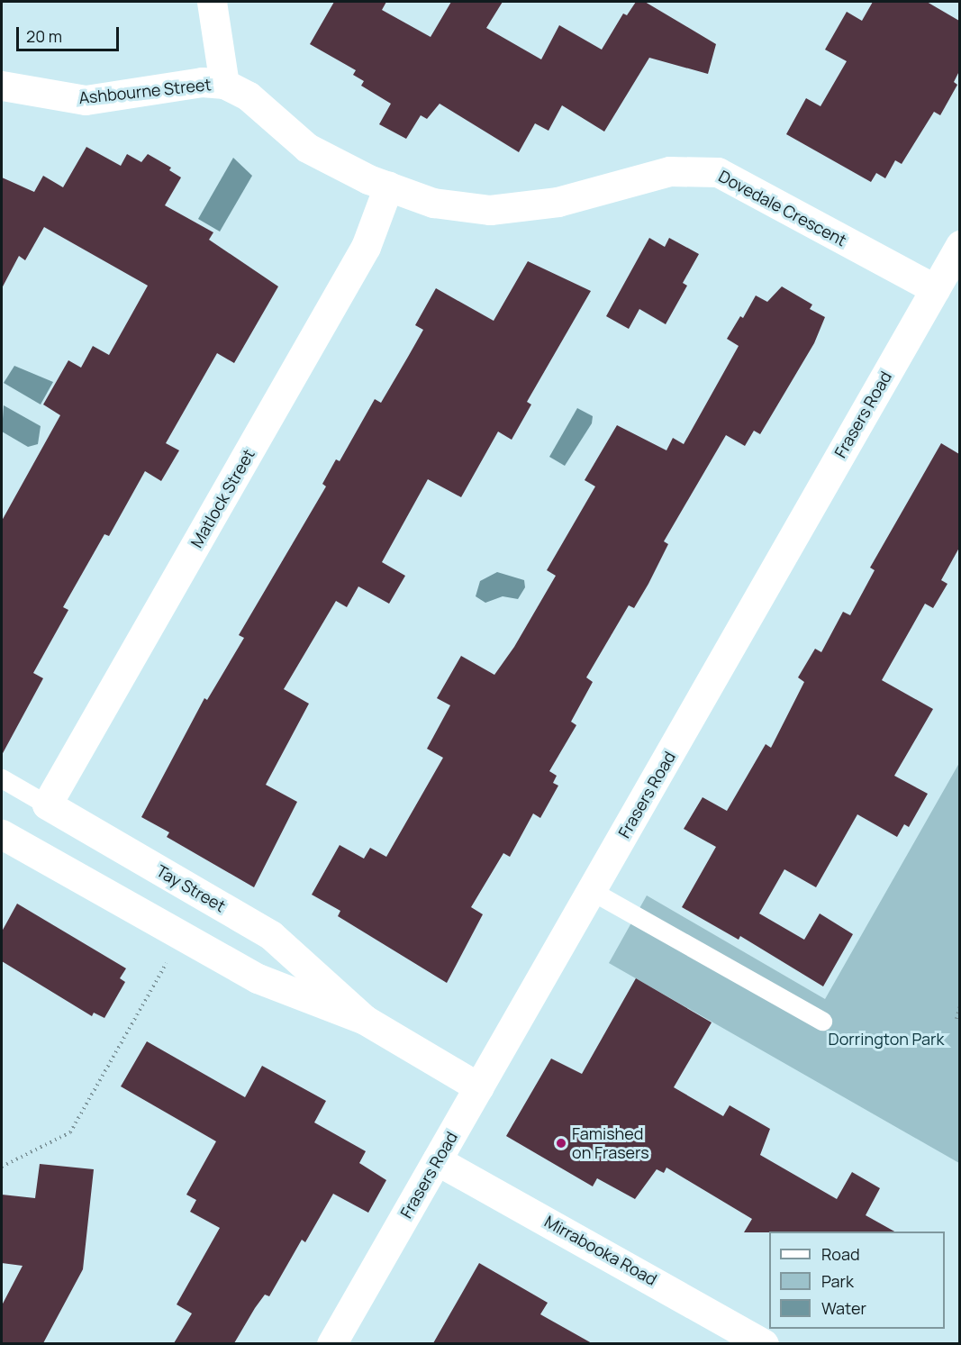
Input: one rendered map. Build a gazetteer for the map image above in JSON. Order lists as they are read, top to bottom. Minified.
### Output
{"streets":{"street":["Ashbourne Street","Dovedale Crescent","Frasers Road","Matlock Street","Tay Street","Mirrabooka Road"]},"crossings":[["Ashbourne Street","Dovedale Crescent"],["Dovedale Crescent","Frasers Road"],["Dovedale Crescent","Matlock Street"],["Frasers Road","Tay Street"],["Frasers Road","Mirrabooka Road"],["Matlock Street","Tay Street"]],"parks":["Dorrington Park"],"places":["Famished on Frasers"],"legend":["Road","Park","Water"],"scale_bar":"20 m"}
